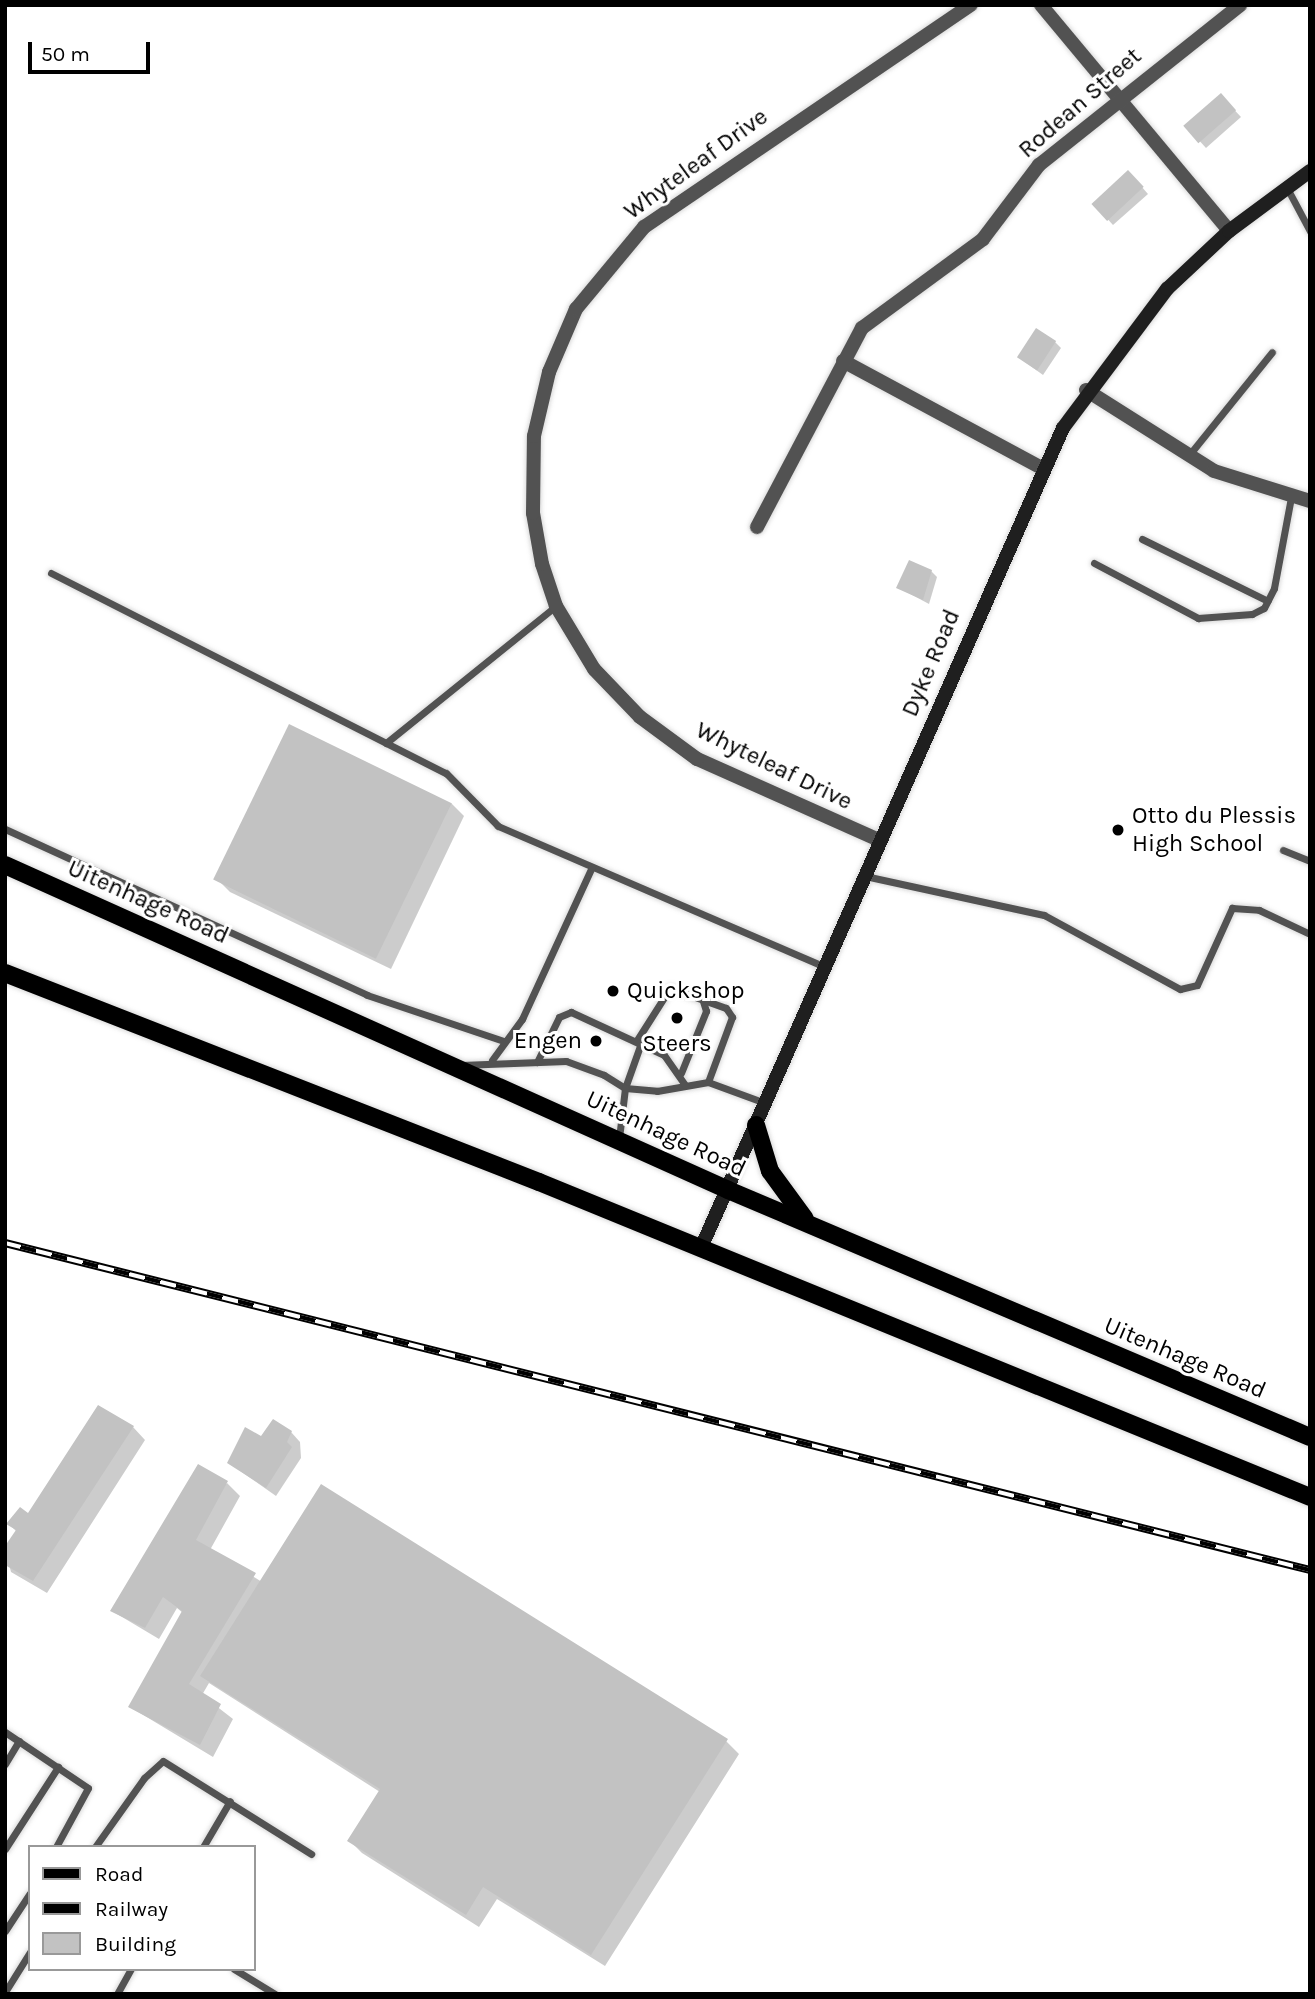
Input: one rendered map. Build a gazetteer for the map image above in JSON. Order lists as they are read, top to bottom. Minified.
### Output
{"streets":{"main road":["Uitenhage Road"],"street":["Rodean Street","Whyteleaf Drive","Dyke Road"]},"crossings":[["Whyteleaf Drive","Dyke Road"],["Dyke Road","Uitenhage Road"]],"places":["Otto du Plessis High School","Quickshop","Steers","Engen"],"legend":["Road","Railway","Building"],"scale_bar":"50 m"}
